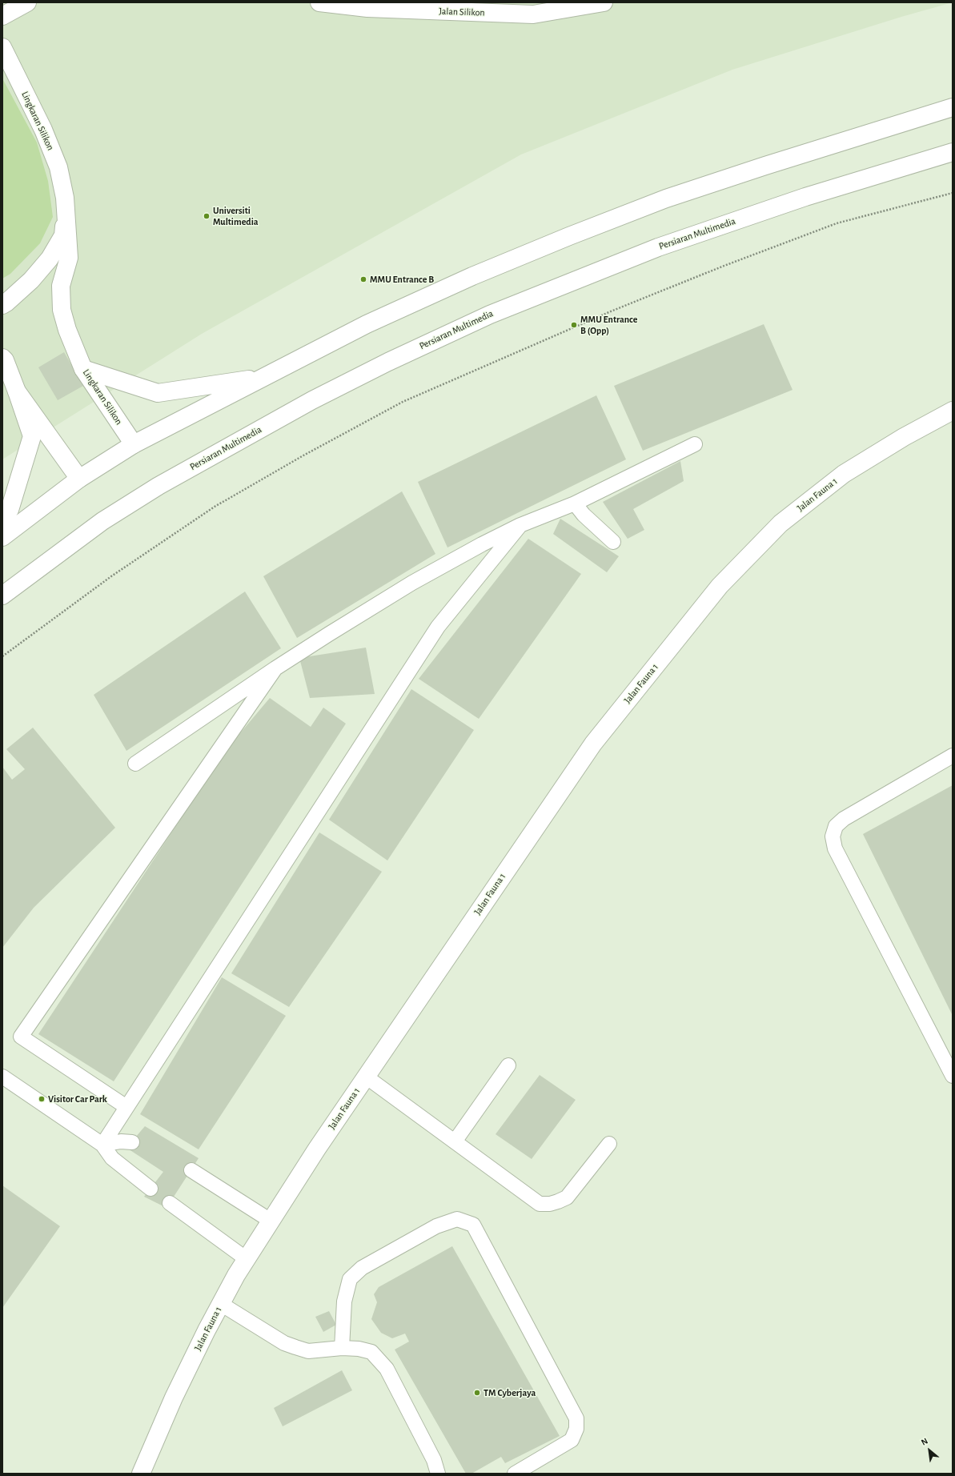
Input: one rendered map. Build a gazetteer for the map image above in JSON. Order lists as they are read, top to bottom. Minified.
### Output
{"streets":{"main road":["Jalan Silikon","Lingkaran Silikon","Persiaran Multimedia","Jalan Fauna 1"]},"places":["Universiti Multimedia","MMU Entrance B","MMU Entrance B (Opp)","Visitor Car Park","TM Cyberjaya"],"north":"top left"}
